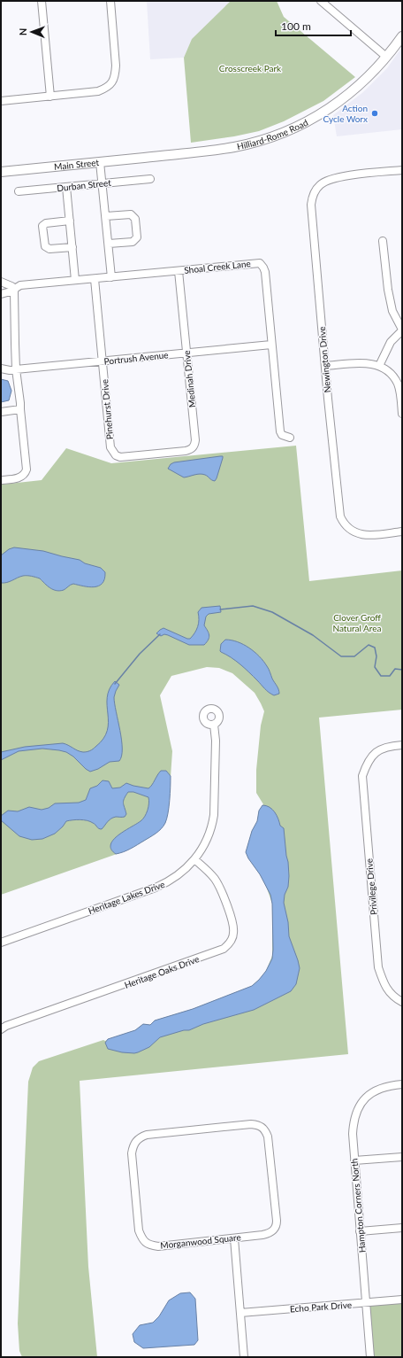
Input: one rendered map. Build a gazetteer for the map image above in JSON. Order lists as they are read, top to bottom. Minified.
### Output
{"streets":{"main road":["Hilliard-Rome Road","Main Street"],"street":["Durban Street","Shoal Creek Lane","Portrush Avenue","Newington Drive","Medinah Drive","Pinehurst Drive","Privilege Drive","Heritage Lakes Drive","Heritage Oaks Drive","Hampton Corners North","Morganwood Square","Echo Park Drive"]},"crossings":[["Hilliard-Rome Road","Main Street"],["Shoal Creek Lane","Portrush Avenue"],["Shoal Creek Lane","Medinah Drive"],["Shoal Creek Lane","Pinehurst Drive"],["Portrush Avenue","Medinah Drive"],["Portrush Avenue","Pinehurst Drive"],["Medinah Drive","Pinehurst Drive"],["Heritage Lakes Drive","Heritage Oaks Drive"],["Hampton Corners North","Echo Park Drive"]],"parks":["Crosscreek Park","Clover Groff Natural Area"],"places":["Action Cycle Worx"],"scale_bar":"100 m","north":"left"}
